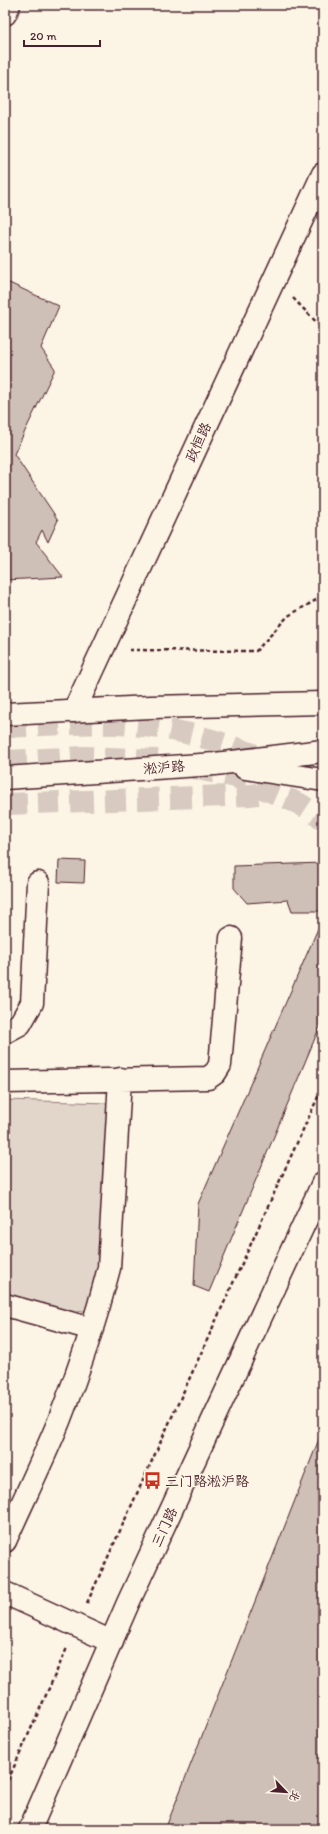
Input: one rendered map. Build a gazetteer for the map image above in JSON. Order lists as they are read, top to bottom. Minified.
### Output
{"streets":{"street":["政恒路","淞沪路","三门路"]},"places":{"bus stop":["三门路淞沪路"]},"scale_bar":"20 m","north":"bottom right"}
